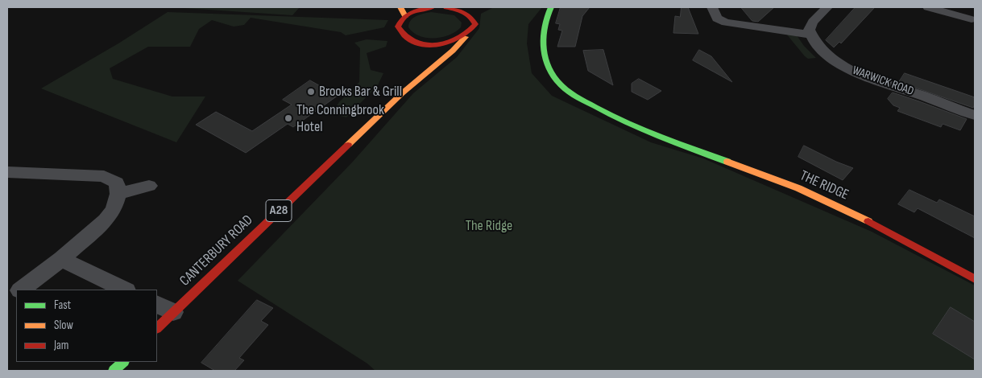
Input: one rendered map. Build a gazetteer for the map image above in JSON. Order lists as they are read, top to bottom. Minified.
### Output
{"streets":{"main road":["THE RIDGE","A28","CANTERBURY ROAD"],"street":["WARWICK ROAD"]},"parks":["The Ridge"],"places":["Brooks Bar & Grill","The Conningbrook Hotel"],"legend":["Fast","Slow","Jam"]}
